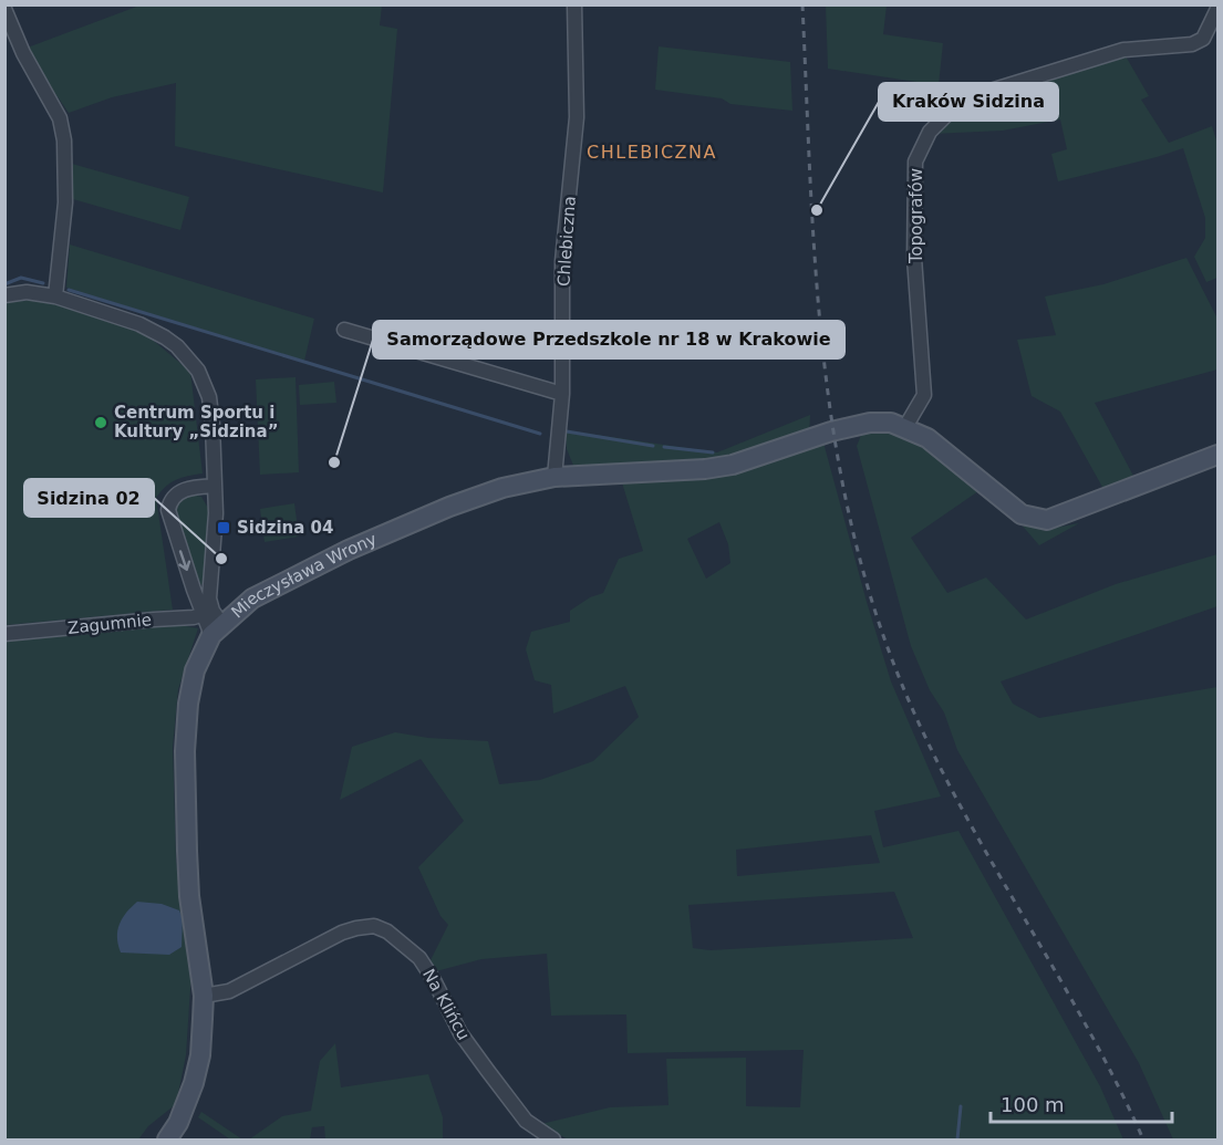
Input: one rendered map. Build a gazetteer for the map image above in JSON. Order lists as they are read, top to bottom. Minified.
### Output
{"streets":{"street":["Topografów","Chlebiczna","Mieczysława Wrony","Zagumnie","Na Klińcu"]},"crossings":[["Topografów","Mieczysława Wrony"],["Chlebiczna","Mieczysława Wrony"],["Mieczysława Wrony","Zagumnie"],["Mieczysława Wrony","Na Klińcu"]],"districts":["CHLEBICZNA"],"places":{"other":["Kraków Sidzina","Centrum Sportu i Kultury „Sidzina”","Samorządowe Przedszkole nr 18 w Krakowie","Sidzina 02"],"transit":["Sidzina 04"]},"scale_bar":"100 m"}
